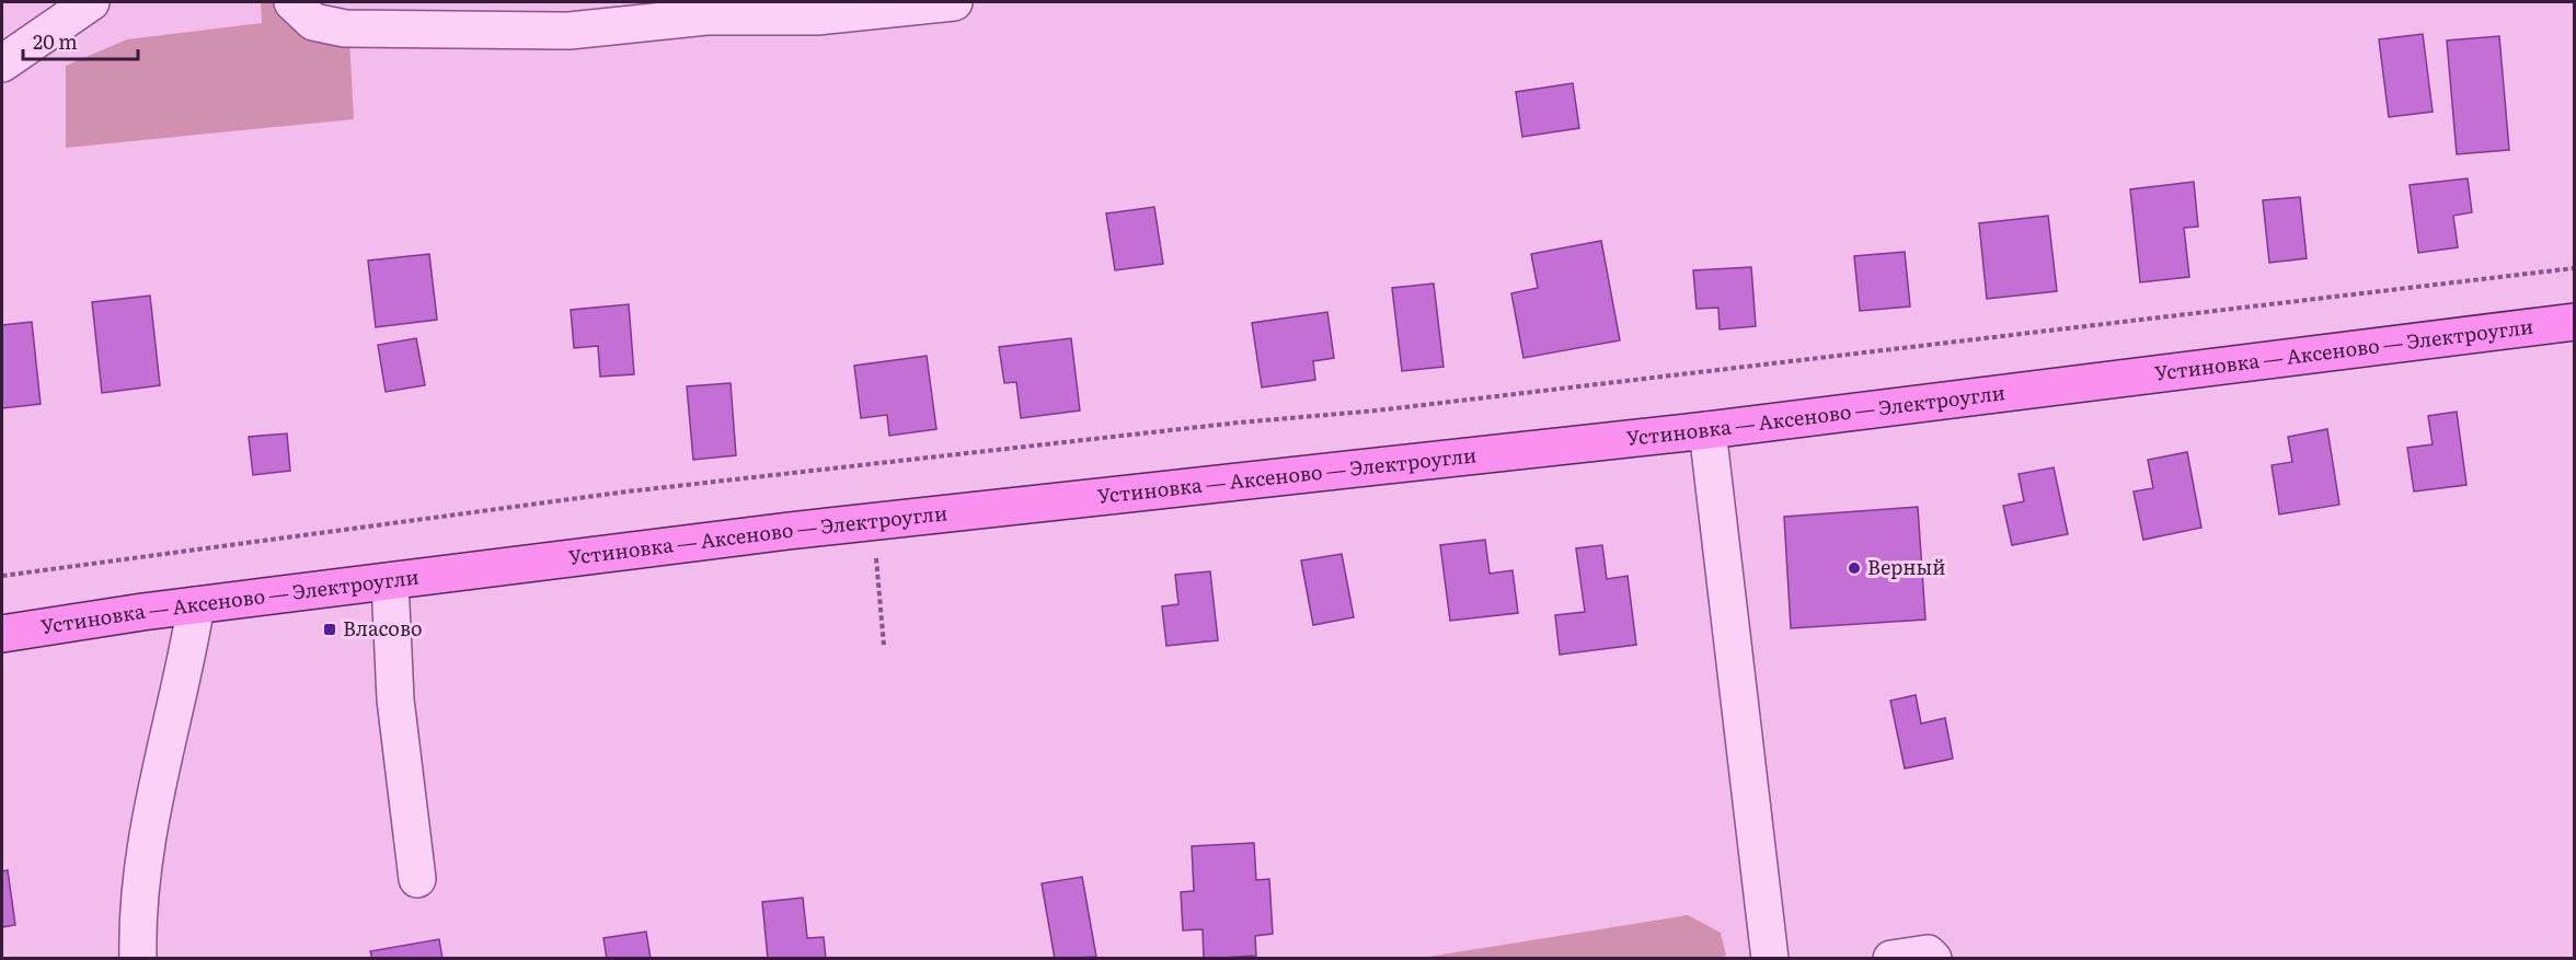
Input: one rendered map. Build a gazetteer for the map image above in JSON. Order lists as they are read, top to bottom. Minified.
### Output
{"streets":{"main road":["Устиновка — Аксеново — Электроугли"]},"places":{"other":["Верный"],"transit":["Власово"]},"scale_bar":"20 m"}
